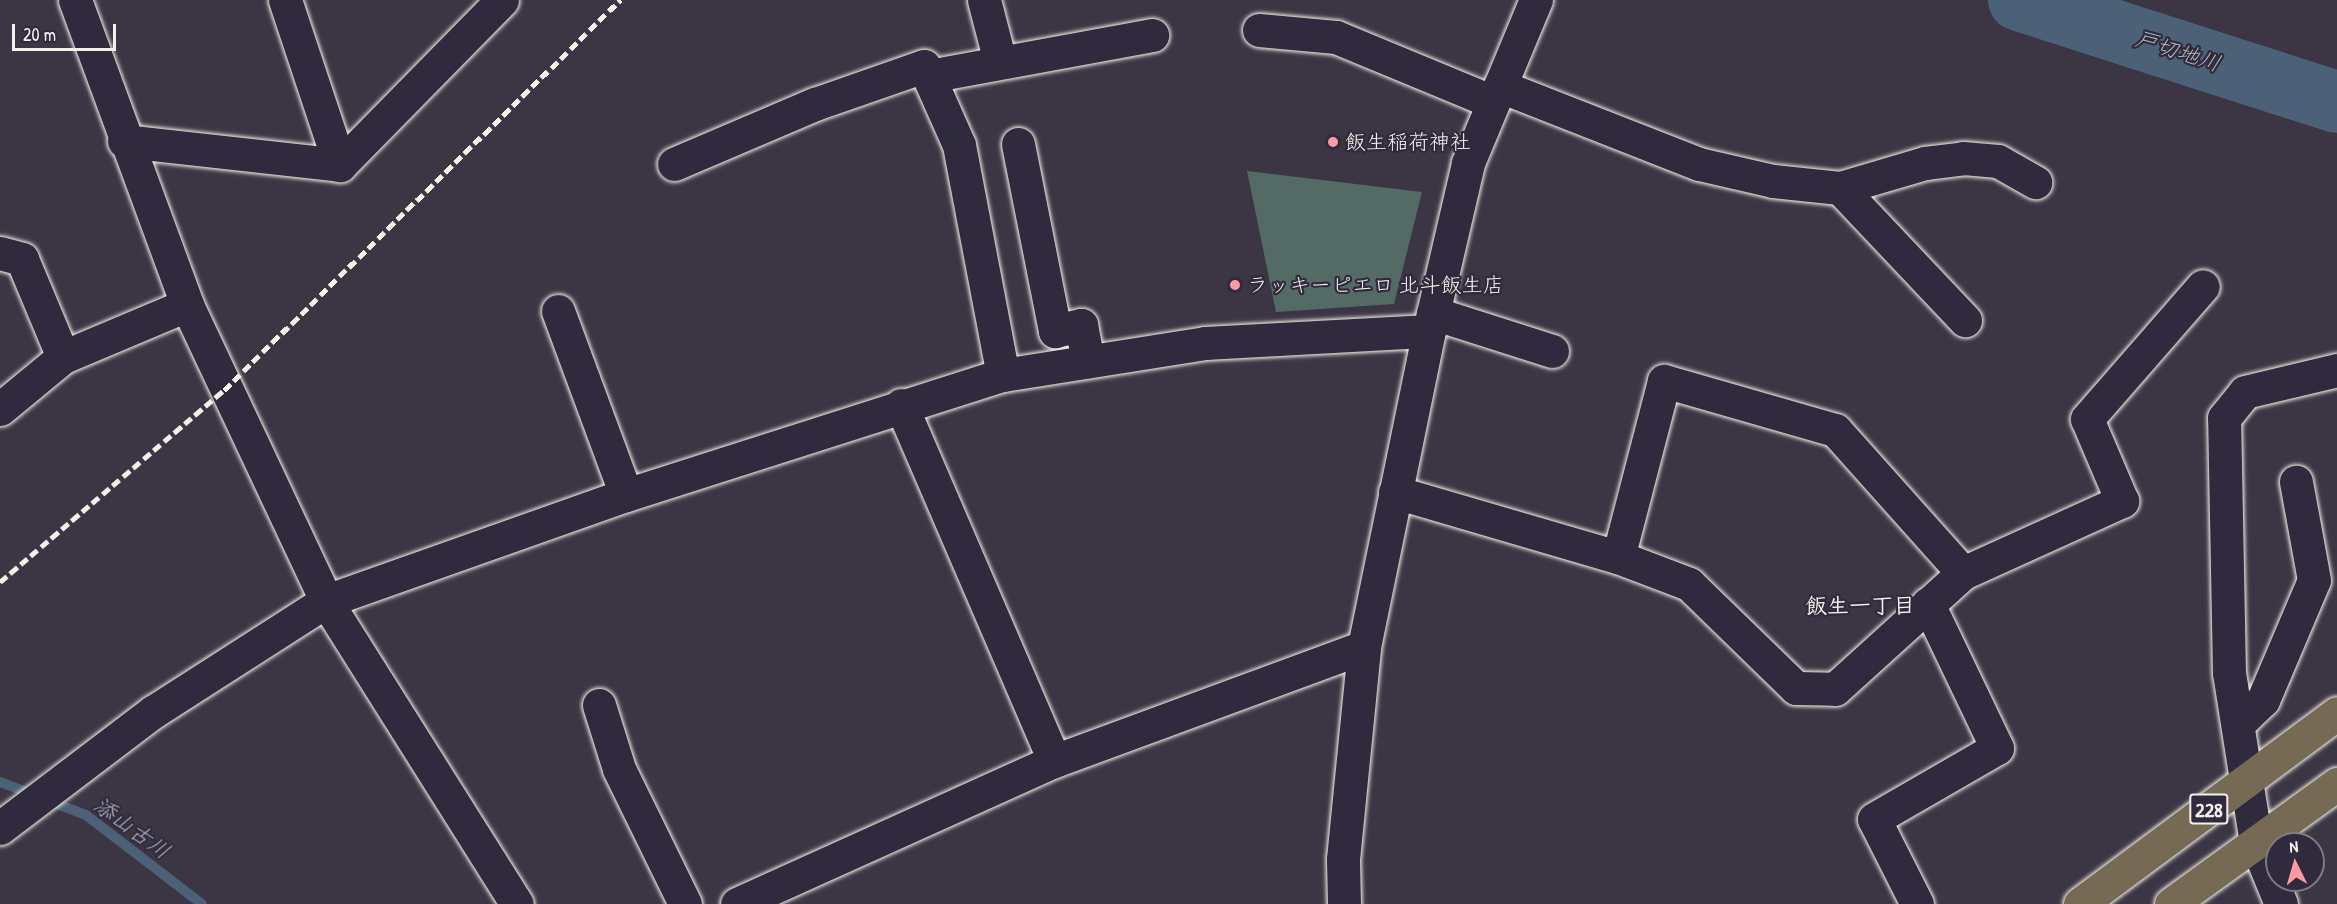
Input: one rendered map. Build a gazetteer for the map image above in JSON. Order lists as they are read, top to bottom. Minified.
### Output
{"streets":{"highway":["228"]},"districts":["飯生一丁目"],"water":["戸切地川","添山古川"],"places":["飯生稲荷神社","ラッキーピエロ 北斗飯生店"],"scale_bar":"20 m","north":"top"}
